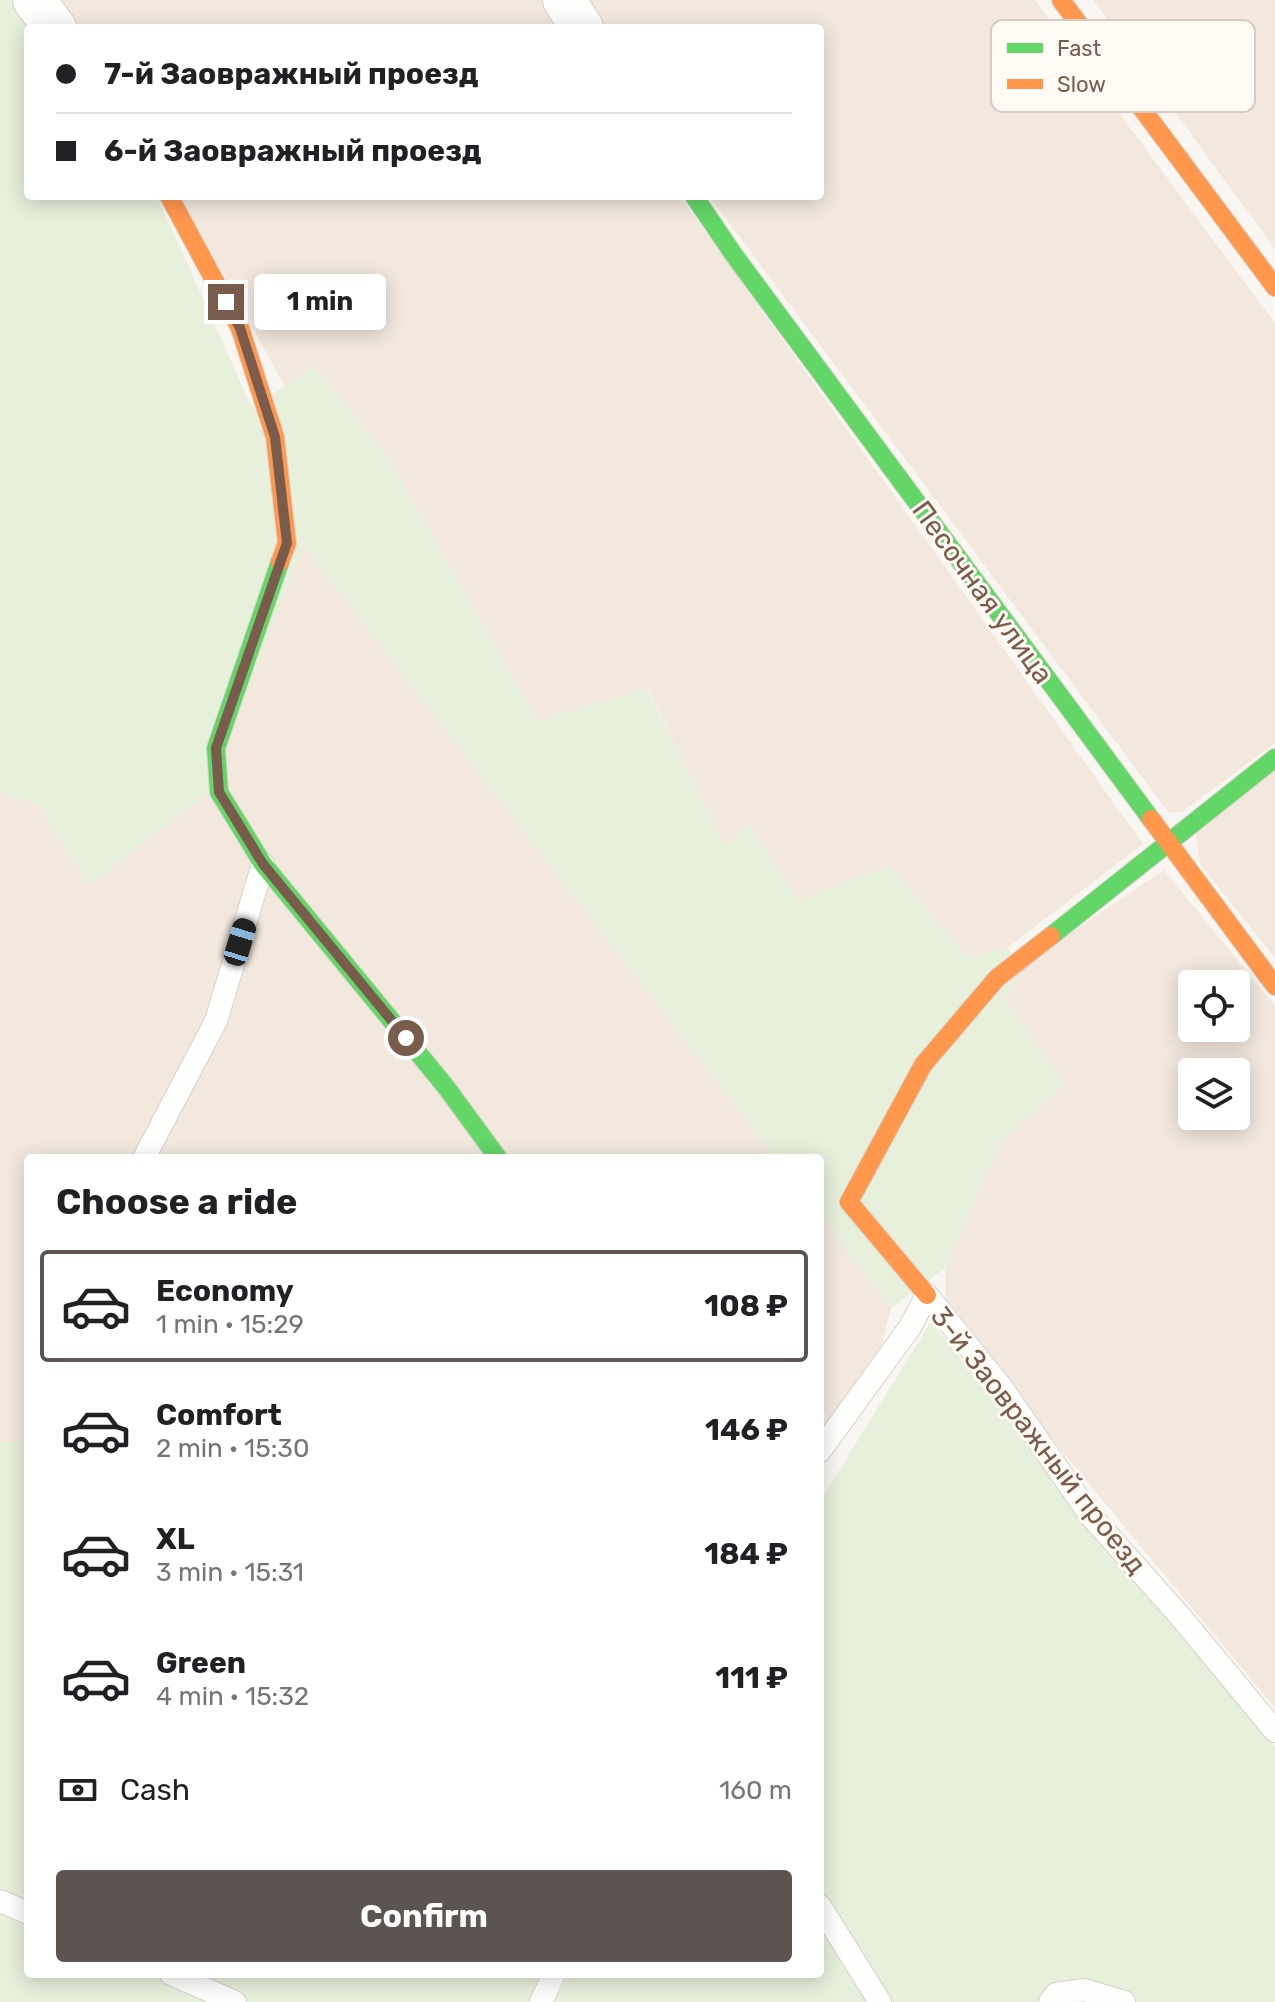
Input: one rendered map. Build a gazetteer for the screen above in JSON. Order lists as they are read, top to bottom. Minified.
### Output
{"streets":{"street":["Песочная улица"],"lane":["3-й Заовражный проезд"]},"legend":["Fast","Slow"],"page":{"banner":["7-й Заовражный проезд","6-й Заовражный проезд"],"bubble":"1 min","heading":"Choose a ride","list":[{"name":"Economy","note":"1 min · 15:29","value":"108 ₽"},{"name":"Comfort","note":"2 min · 15:30","value":"146 ₽"},{"name":"XL","note":"3 min · 15:31","value":"184 ₽"},{"name":"Green","note":"4 min · 15:32","value":"111 ₽"}],"pay":["Cash","160 m"],"buttons":"Confirm"}}
